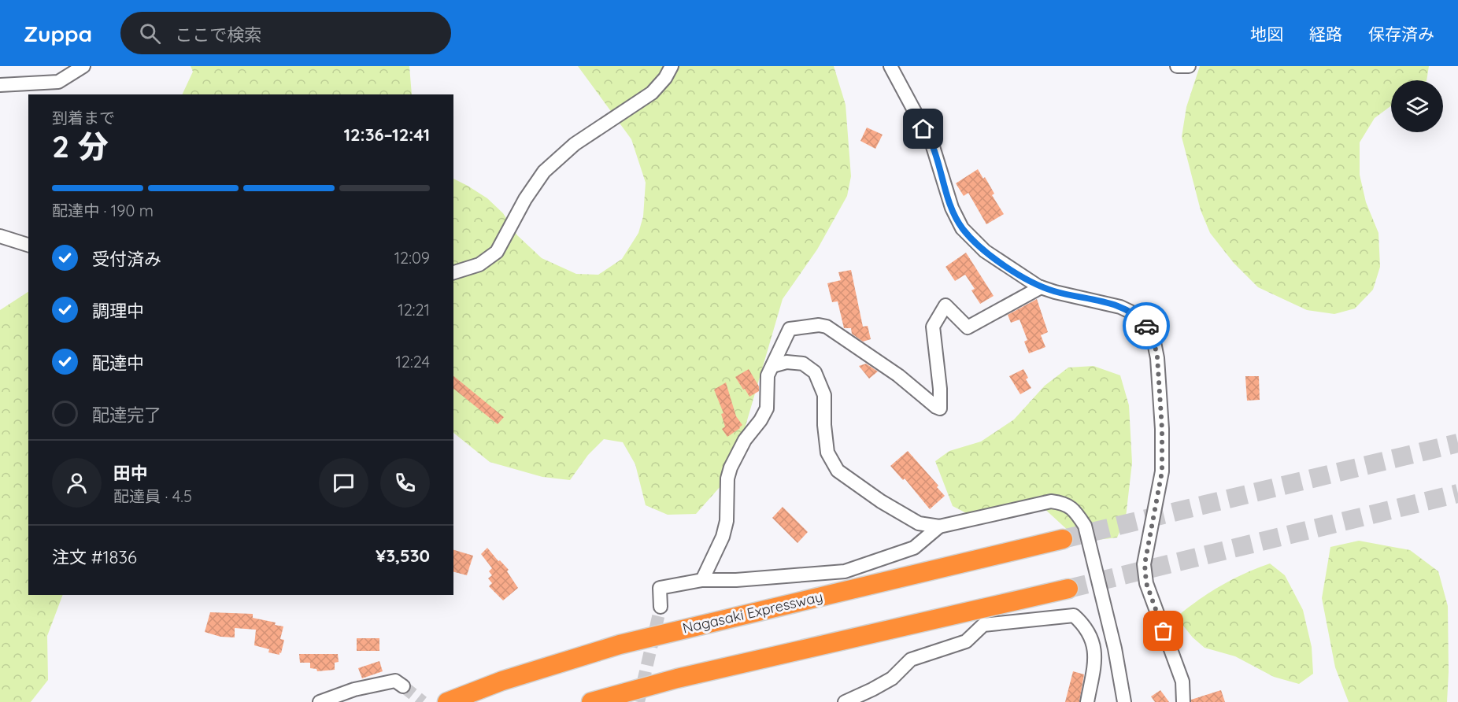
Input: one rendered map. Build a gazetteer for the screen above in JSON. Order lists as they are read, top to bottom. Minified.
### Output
{"streets":{"highway":["Nagasaki Expressway"]},"page":{"header":"Zuppa","search":"ここで検索","nav":["地図","経路","保存済み"],"heading":["2 分","到着まで","12:36–12:41"],"panel":["田中","配達員 · 4.5","注文 #1836","¥3,530"],"bar":"配達中 · 190 m","list":[["受付済み","12:09"],["調理中","12:21"],["配達中","12:24"],"配達完了"]}}
